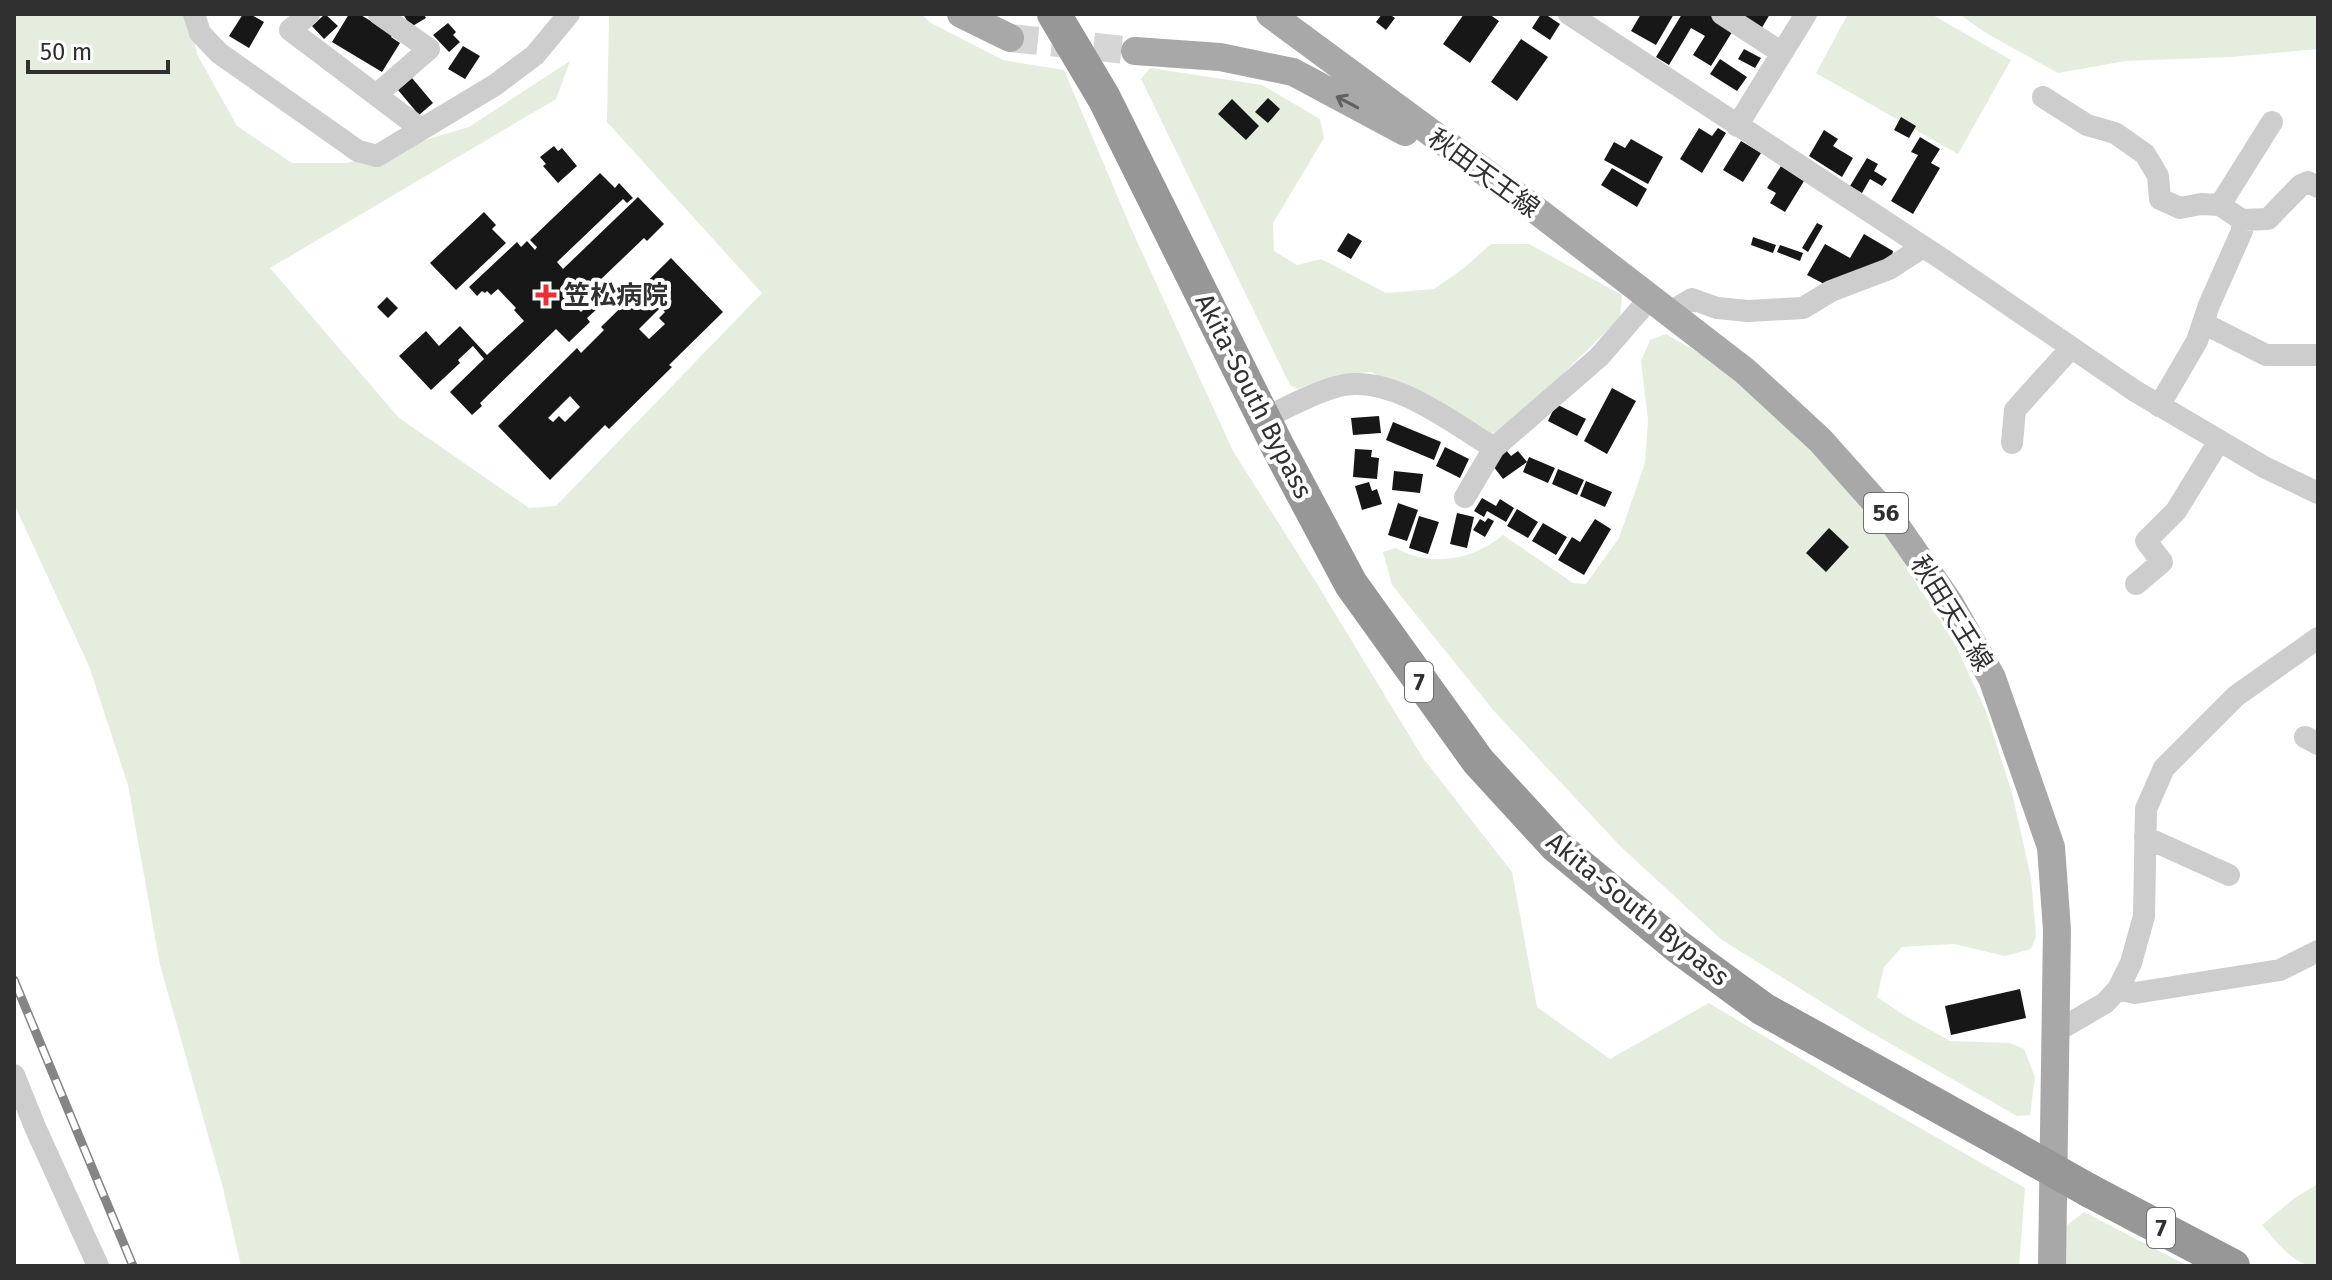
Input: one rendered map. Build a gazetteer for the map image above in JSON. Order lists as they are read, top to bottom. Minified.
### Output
{"streets":{"highway":["Akita-South Bypass","7"],"main road":["秋田天王線","56"]},"places":{"health":["笠松病院"]},"scale_bar":"50 m"}
